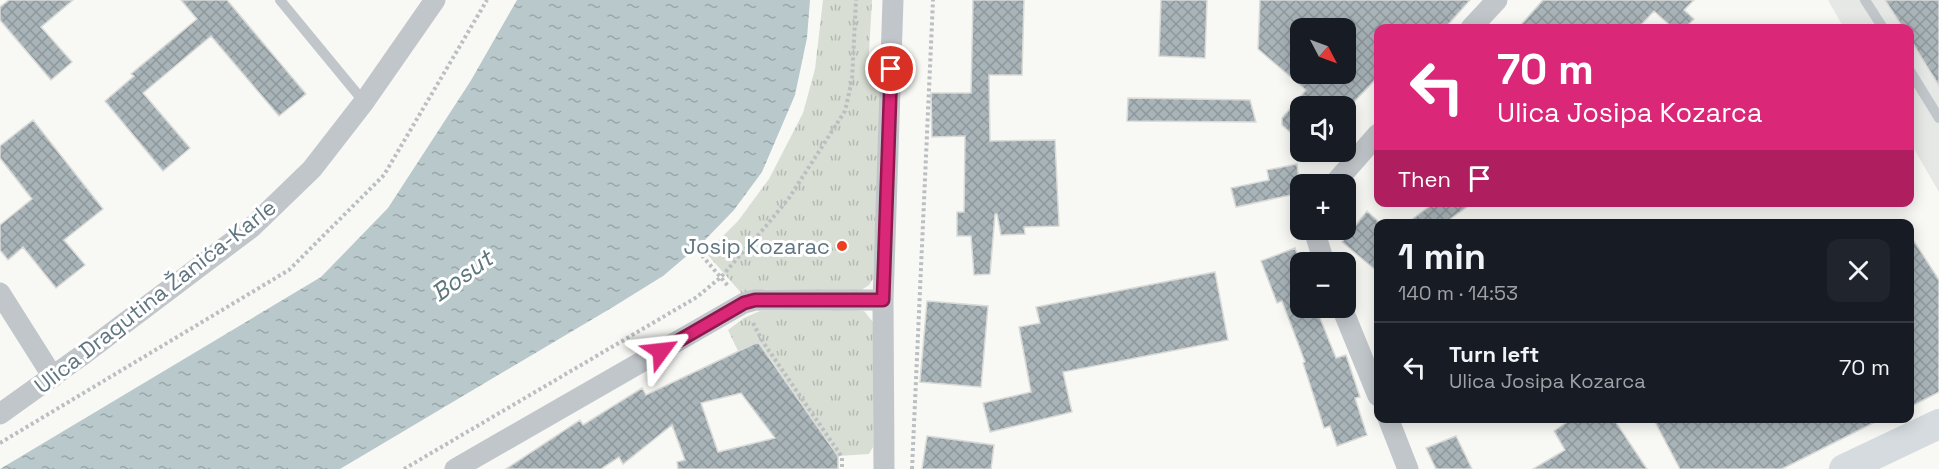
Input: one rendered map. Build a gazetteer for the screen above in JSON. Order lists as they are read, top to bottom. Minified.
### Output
{"streets":{"street":["Ulica Dragutina Žanića-Karle"]},"water":["Bosut"],"places":["Josip Kozarac"],"north":"bottom right","page":{"map_buttons":["+","−"],"turn":["70 m","Ulica Josipa Kozarca"],"then":"Then","heading":["1 min","140 m · 14:53"],"list":[{"name":"Turn left","note":"Ulica Josipa Kozarca","value":"70 m"}]}}
